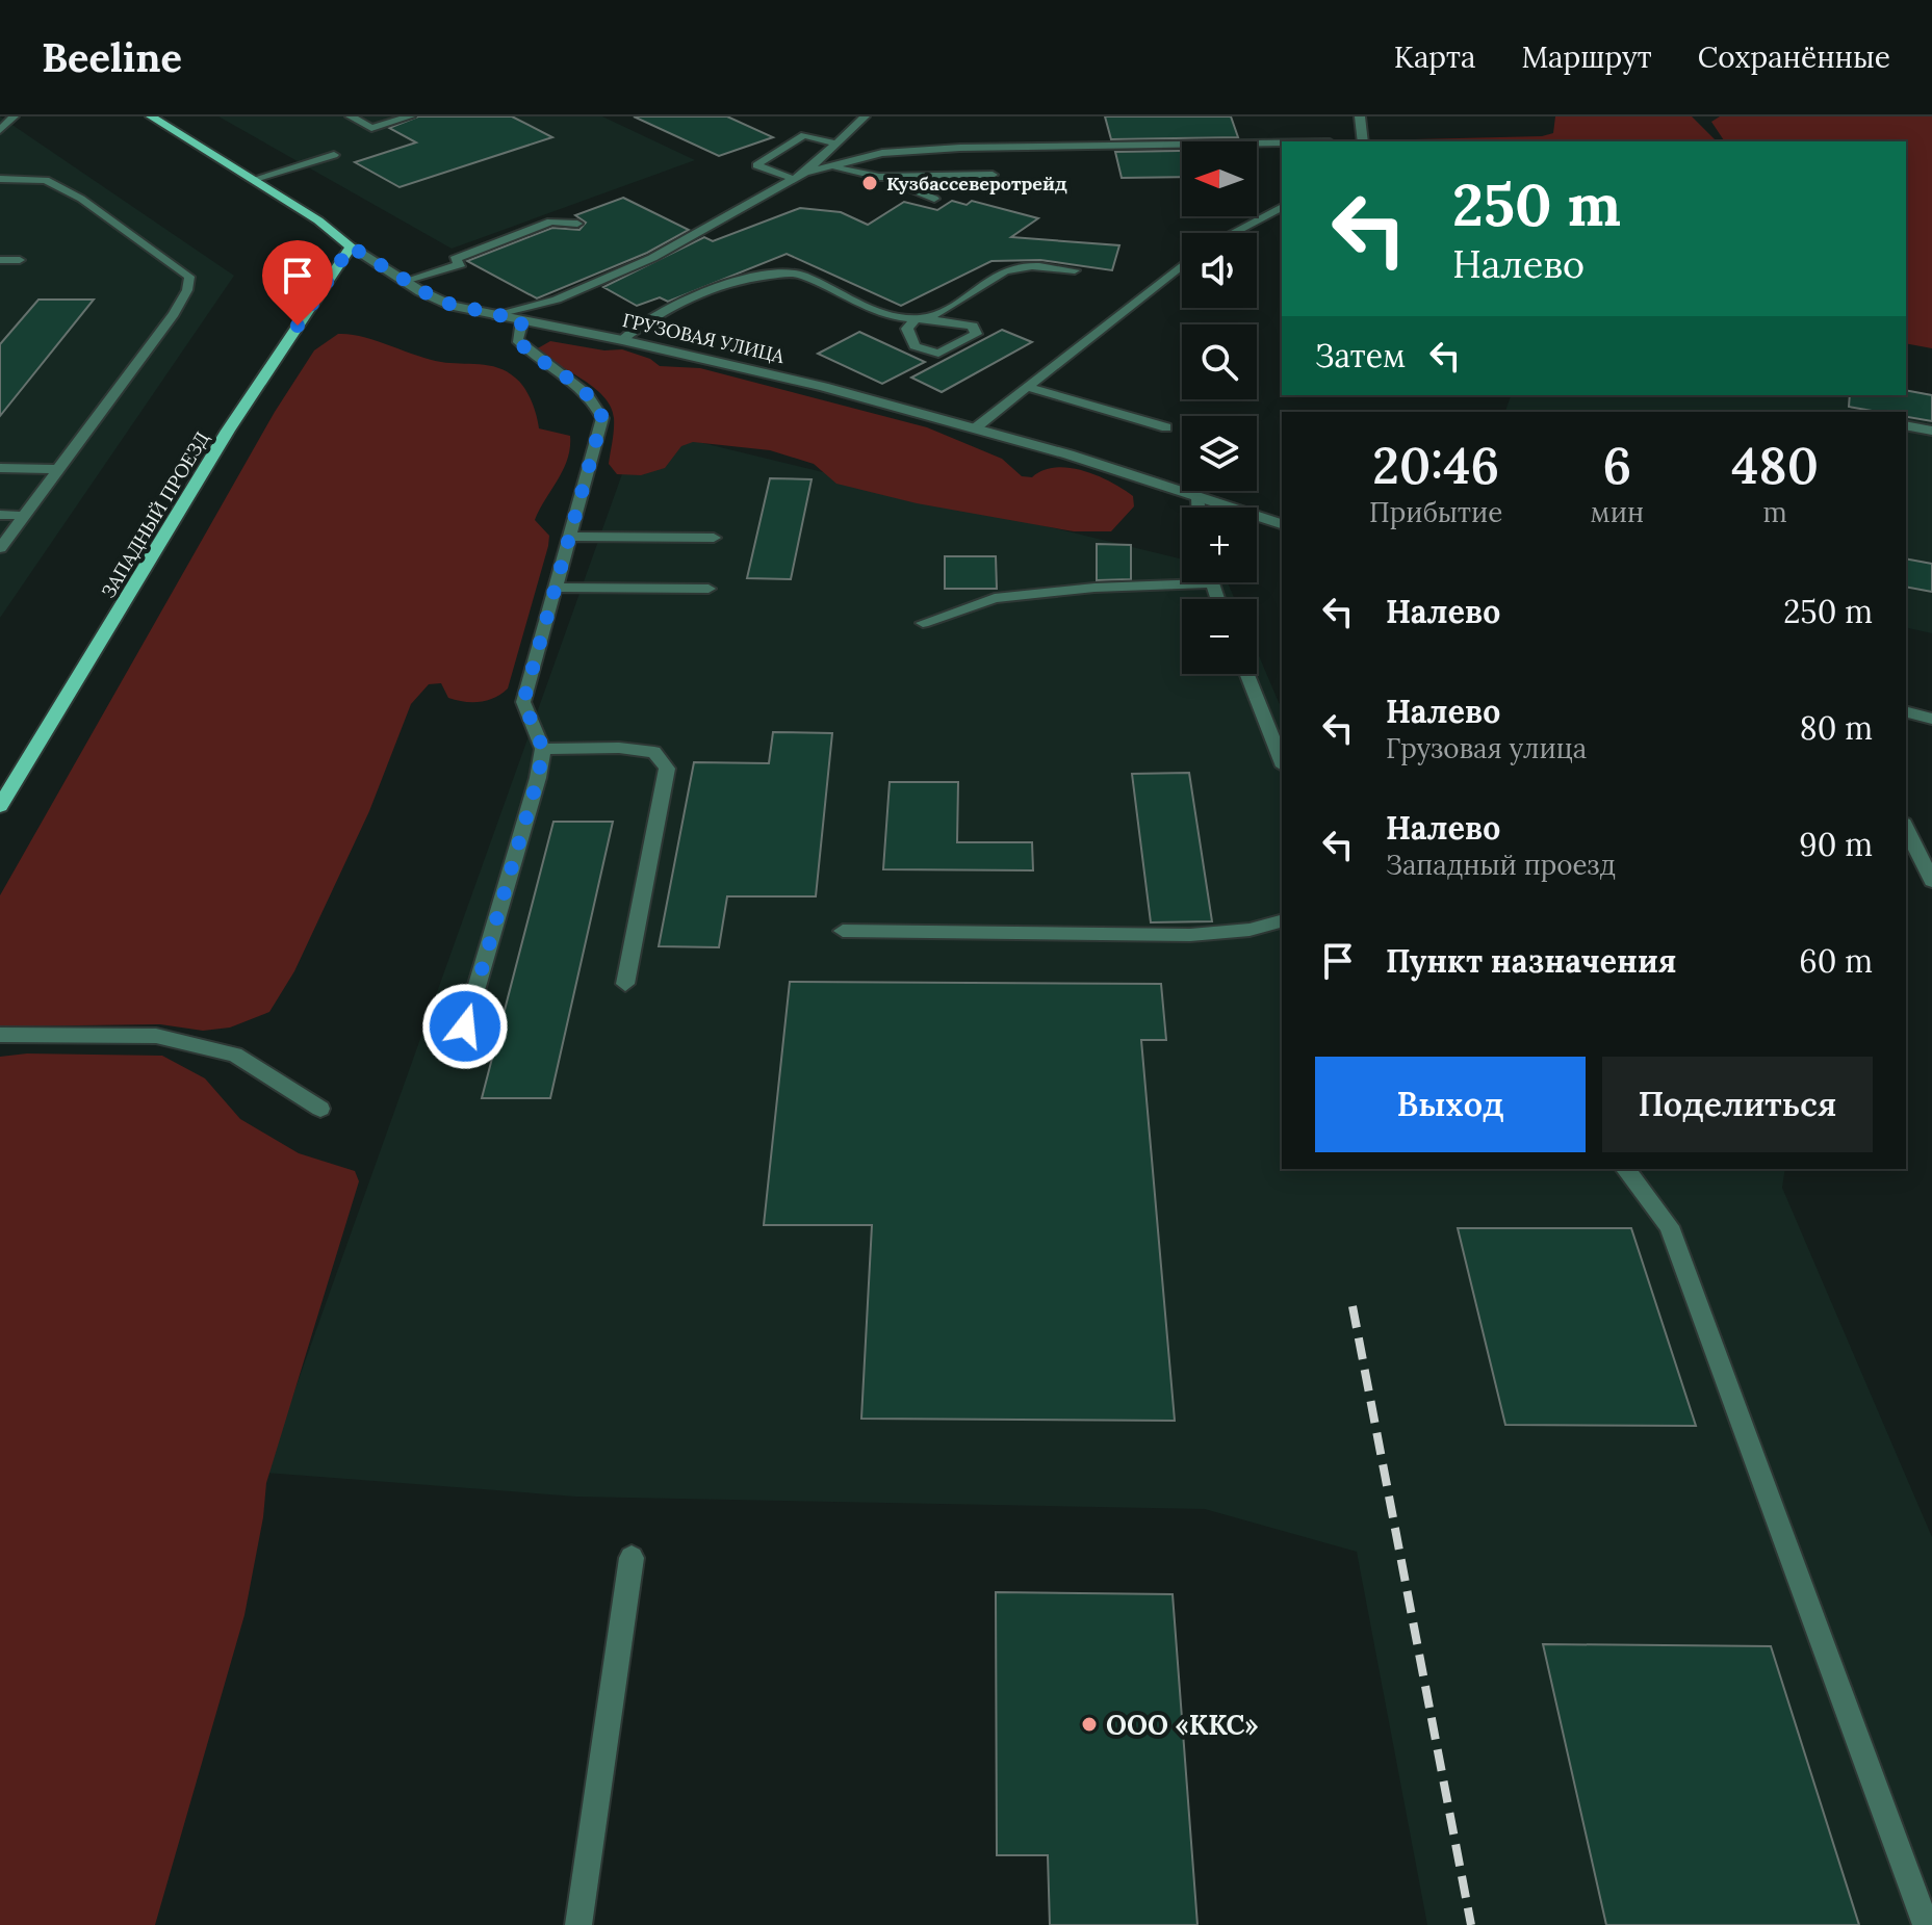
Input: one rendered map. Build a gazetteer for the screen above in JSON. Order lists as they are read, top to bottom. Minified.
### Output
{"streets":{"main road":["ГРУЗОВАЯ УЛИЦА","ЗАПАДНЫЙ ПРОЕЗД"]},"crossings":[["ГРУЗОВАЯ УЛИЦА","ЗАПАДНЫЙ ПРОЕЗД"]],"places":["Кузбассеверотрейд","ООО «ККС»"],"north":"left","page":{"header":"Beeline","nav":["Карта","Маршрут","Сохранённые"],"map_buttons":["+","−"],"turn":["250 m","Налево"],"then":"Затем","eta":["20:46","Прибытие","6","мин","480","m"],"list":[{"name":"Налево","value":"250 m"},{"name":"Налево","note":"Грузовая улица","value":"80 m"},{"name":"Налево","note":"Западный проезд","value":"90 m"},{"name":"Пункт назначения","value":"60 m"}],"buttons":["Выход","Поделиться"]}}
